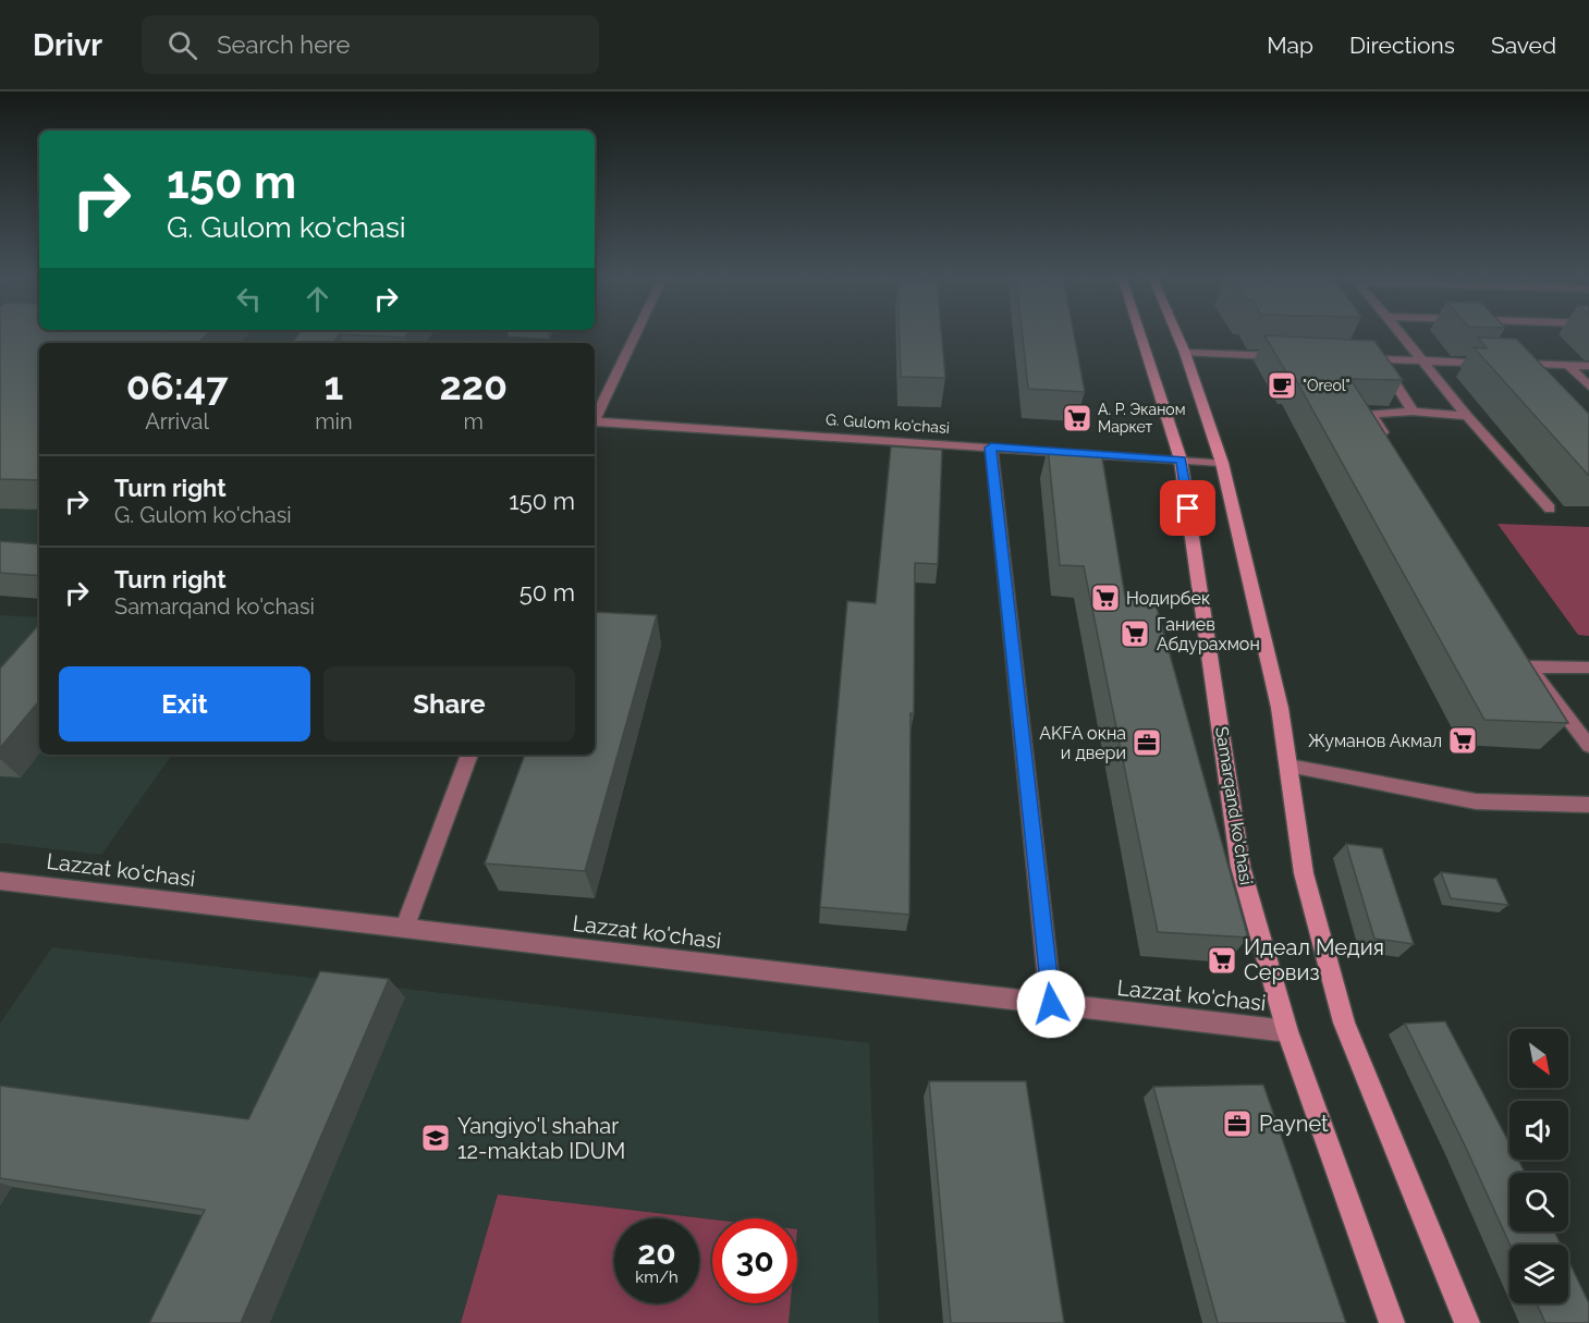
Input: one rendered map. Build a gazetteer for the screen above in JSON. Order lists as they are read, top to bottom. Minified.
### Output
{"streets":{"main road":["Samarqand ko'chasi"],"street":["G. Gulom ko'chasi","Lazzat ko'chasi"]},"crossings":[["G. Gulom ko'chasi","Samarqand ko'chasi"],["Samarqand ko'chasi","Lazzat ko'chasi"]],"places":{"cafe":["\"Oreol\""],"supermarket":["А. Р. Эканом Маркет","Нодирбек","Ганиев Абдурахмон","Жуманов Акмал","Идеал Медия Сервиз"],"office":["AKFA окна и двери","Paynet"],"school or university":["Yangiyo'l shahar 12-maktab IDUM"]},"north":"bottom right","page":{"header":"Drivr","search":"Search here","nav":["Map","Directions","Saved"],"turn":["150 m","G. Gulom ko'chasi"],"eta":["06:47","Arrival","1","min","220","m"],"list":[{"name":"Turn right","note":"G. Gulom ko'chasi","value":"150 m"},{"name":"Turn right","note":"Samarqand ko'chasi","value":"50 m"}],"buttons":["Exit","Share"],"speed":"20 km/h","limit":"30"}}
